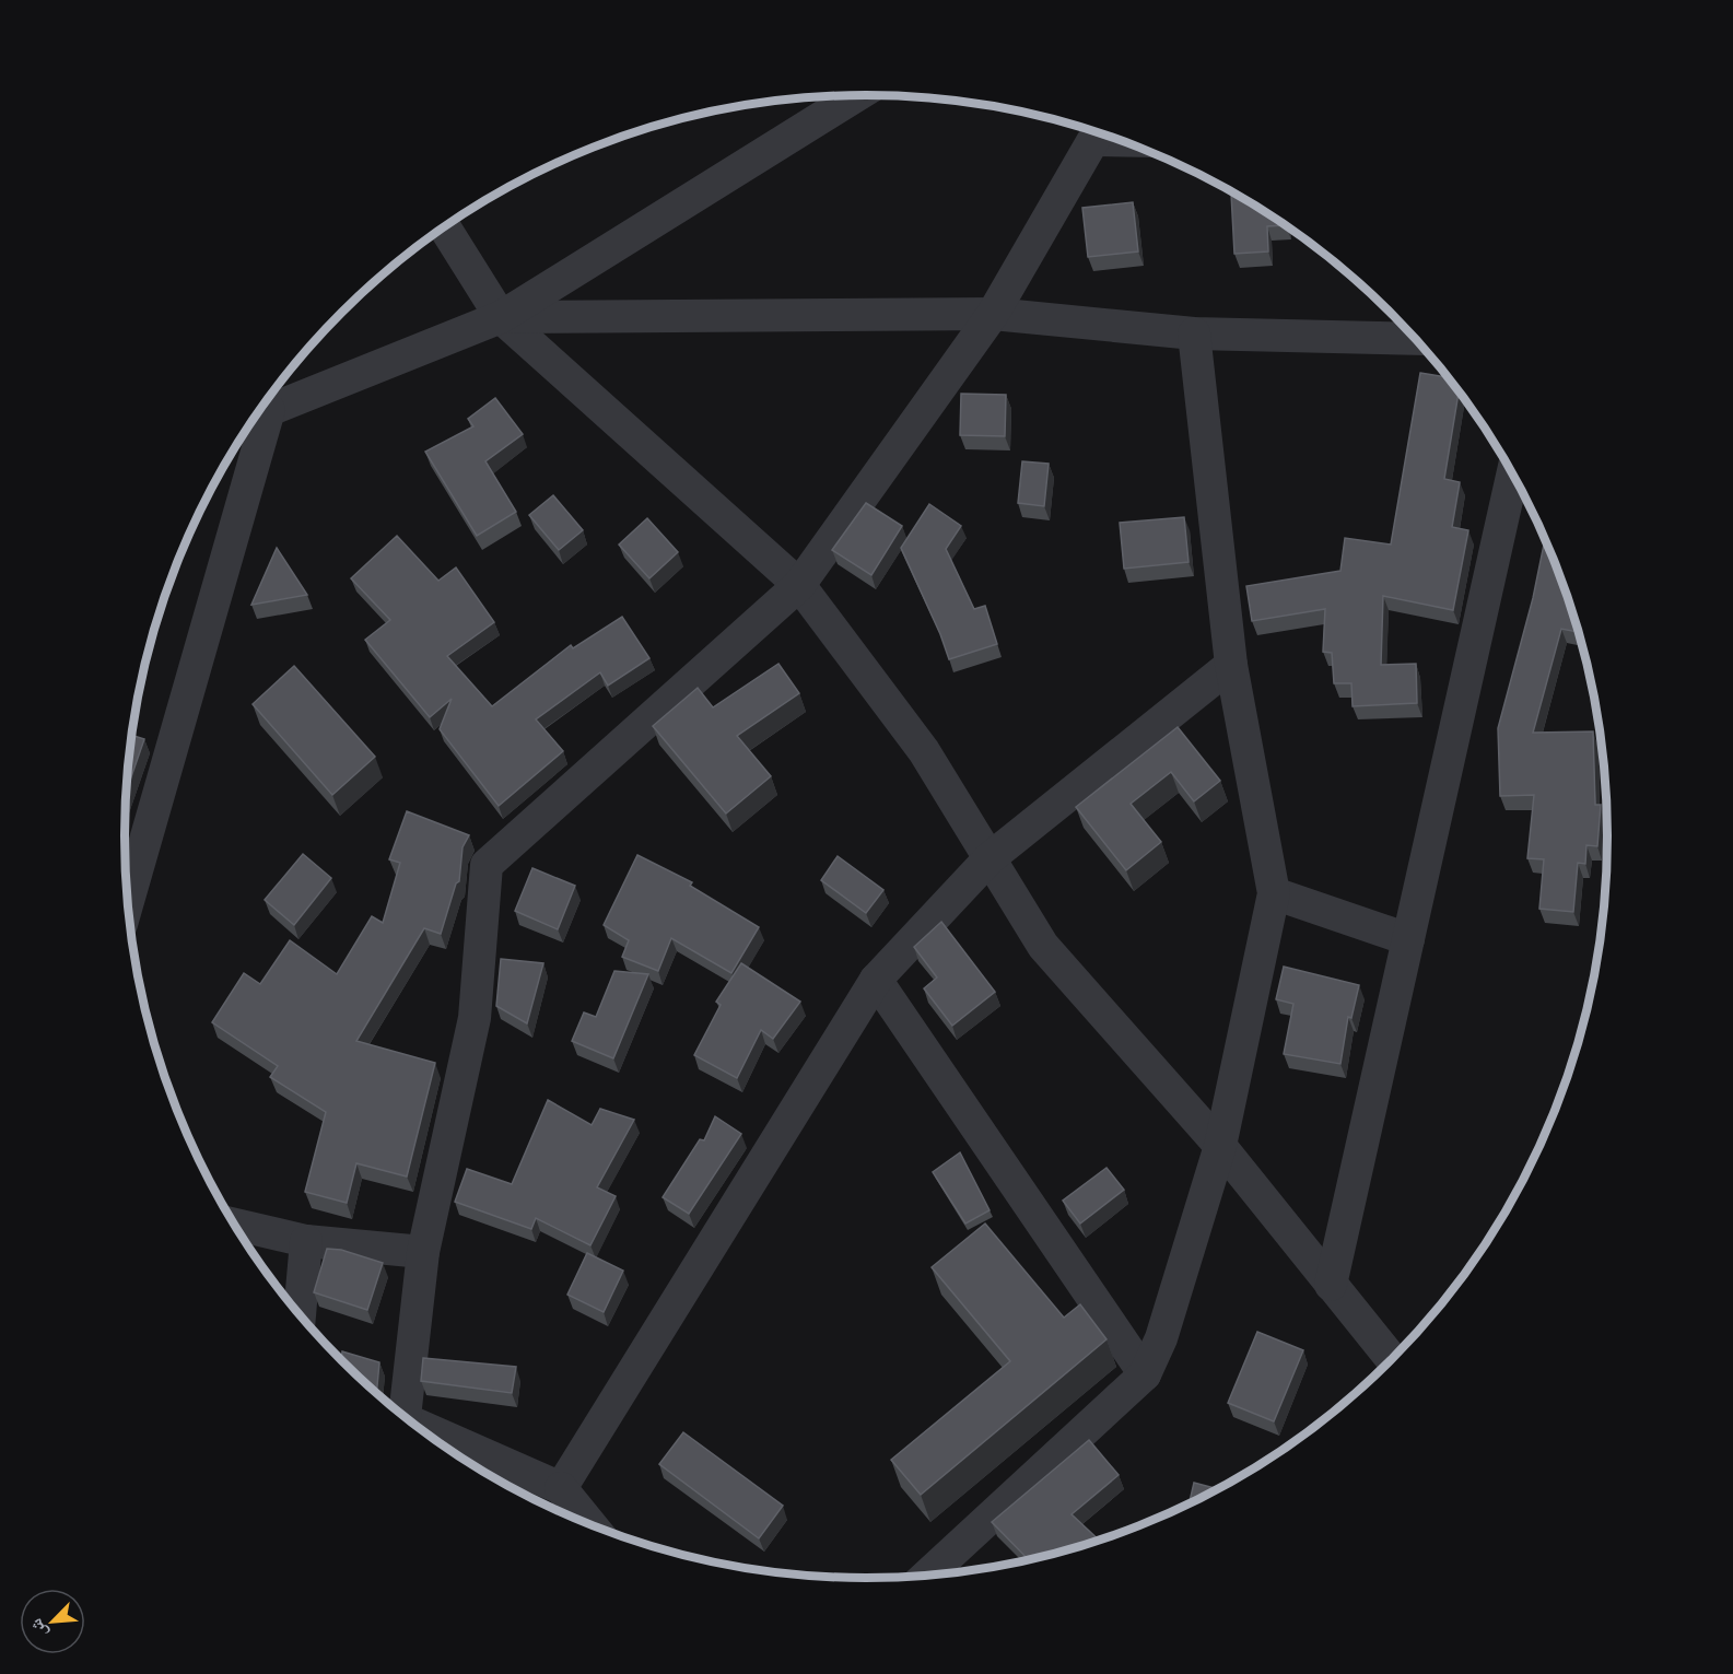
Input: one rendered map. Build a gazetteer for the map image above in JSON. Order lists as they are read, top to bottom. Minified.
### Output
{"north":"bottom left"}
